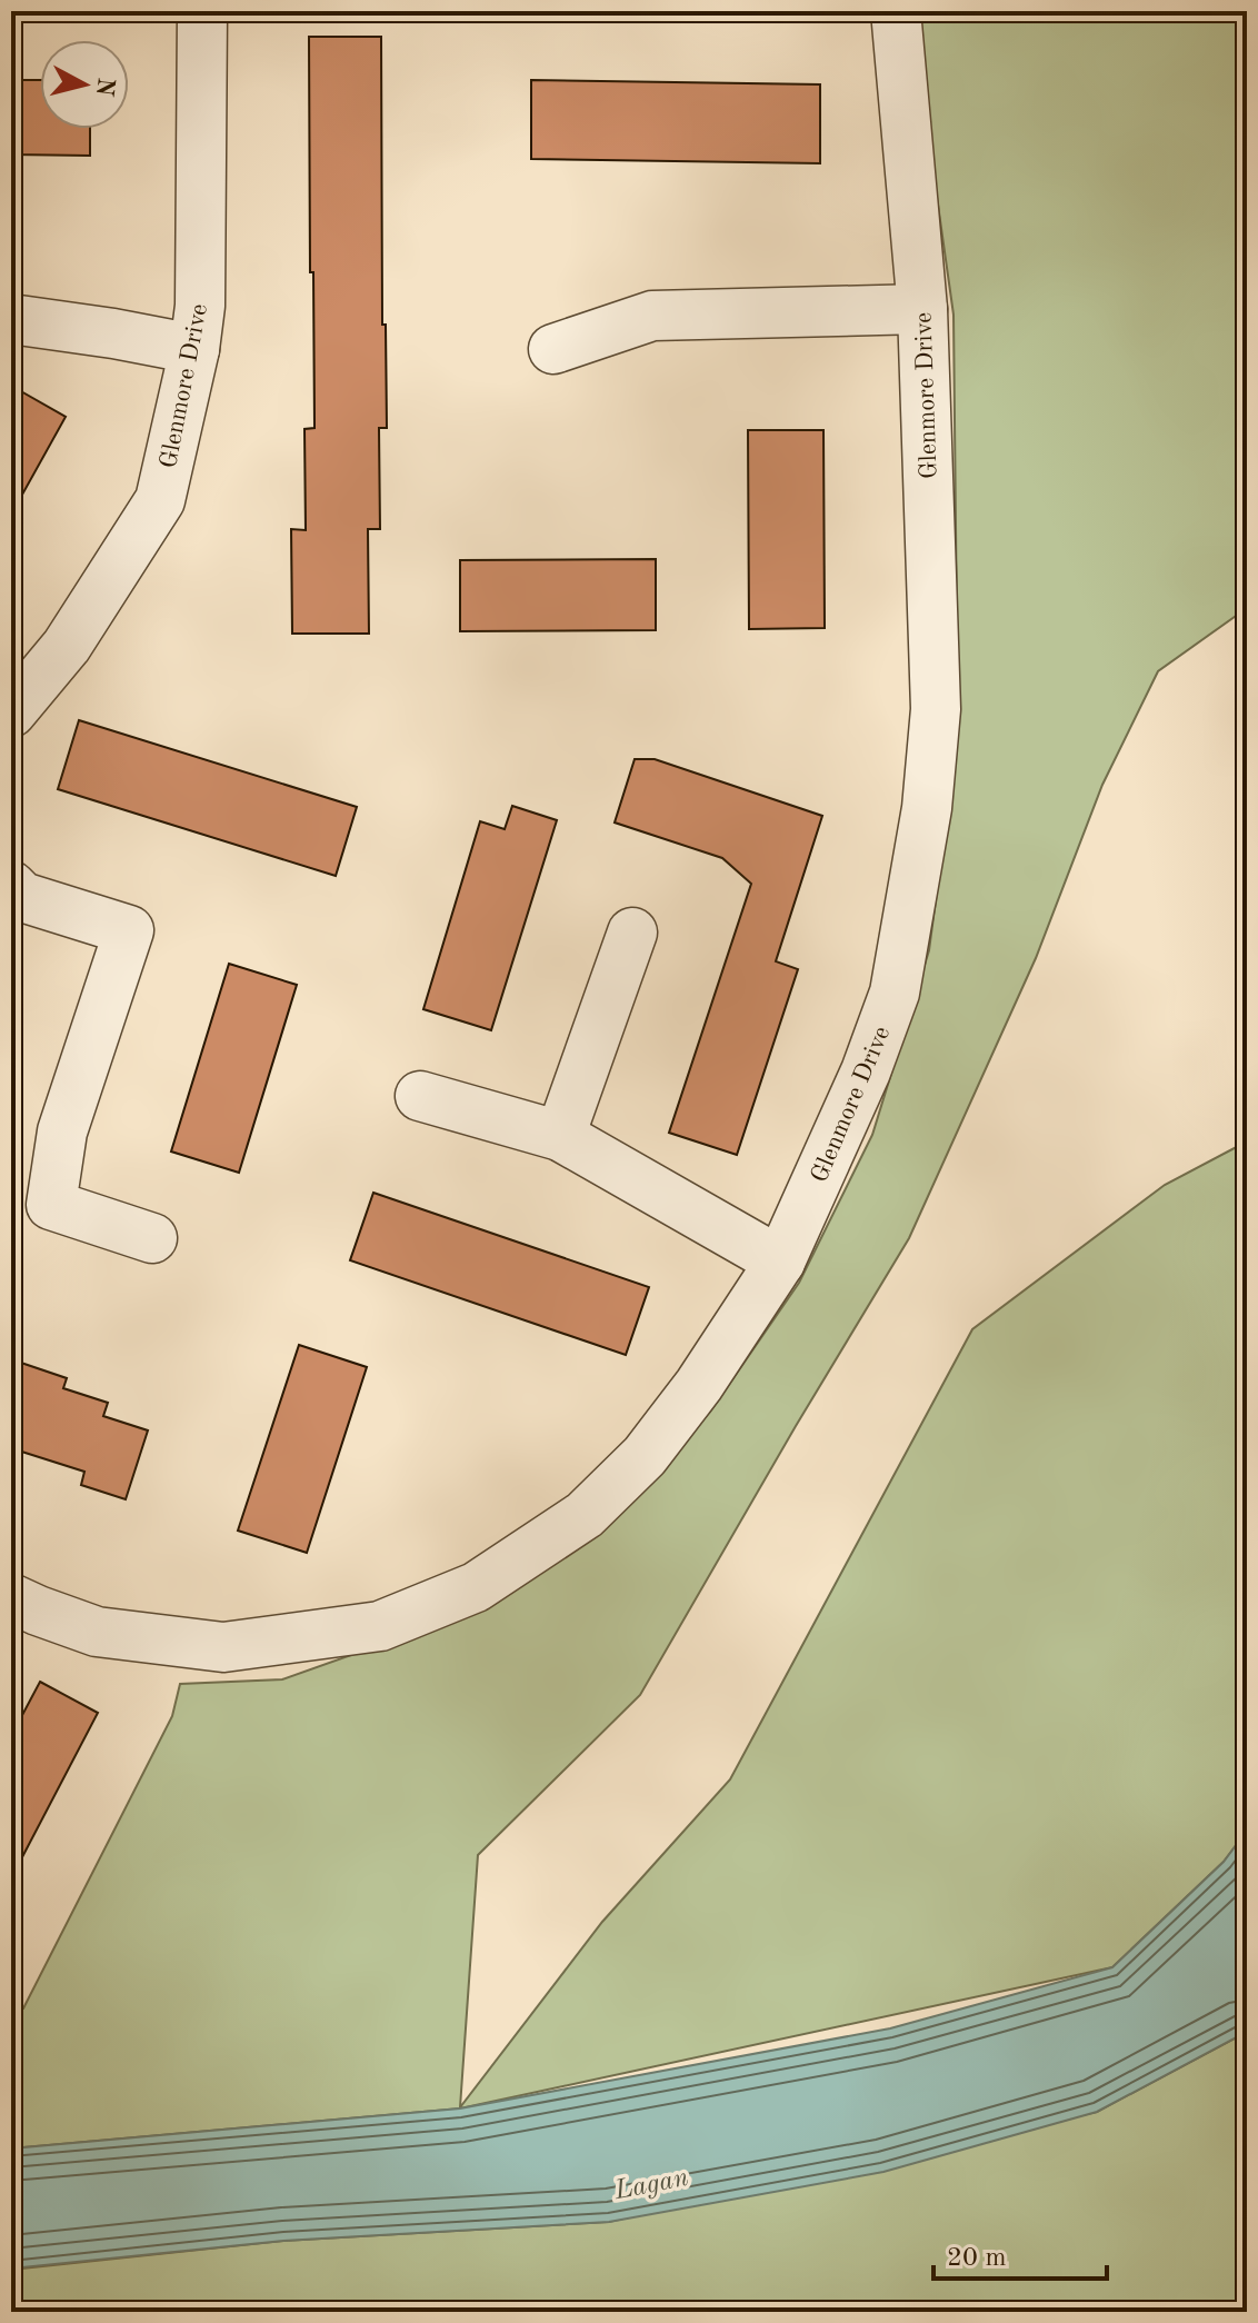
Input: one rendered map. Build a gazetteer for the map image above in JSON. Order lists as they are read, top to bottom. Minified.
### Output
{"streets":{"street":["Glenmore Drive"]},"water":["Lagan"],"scale_bar":"20 m","north":"right"}
